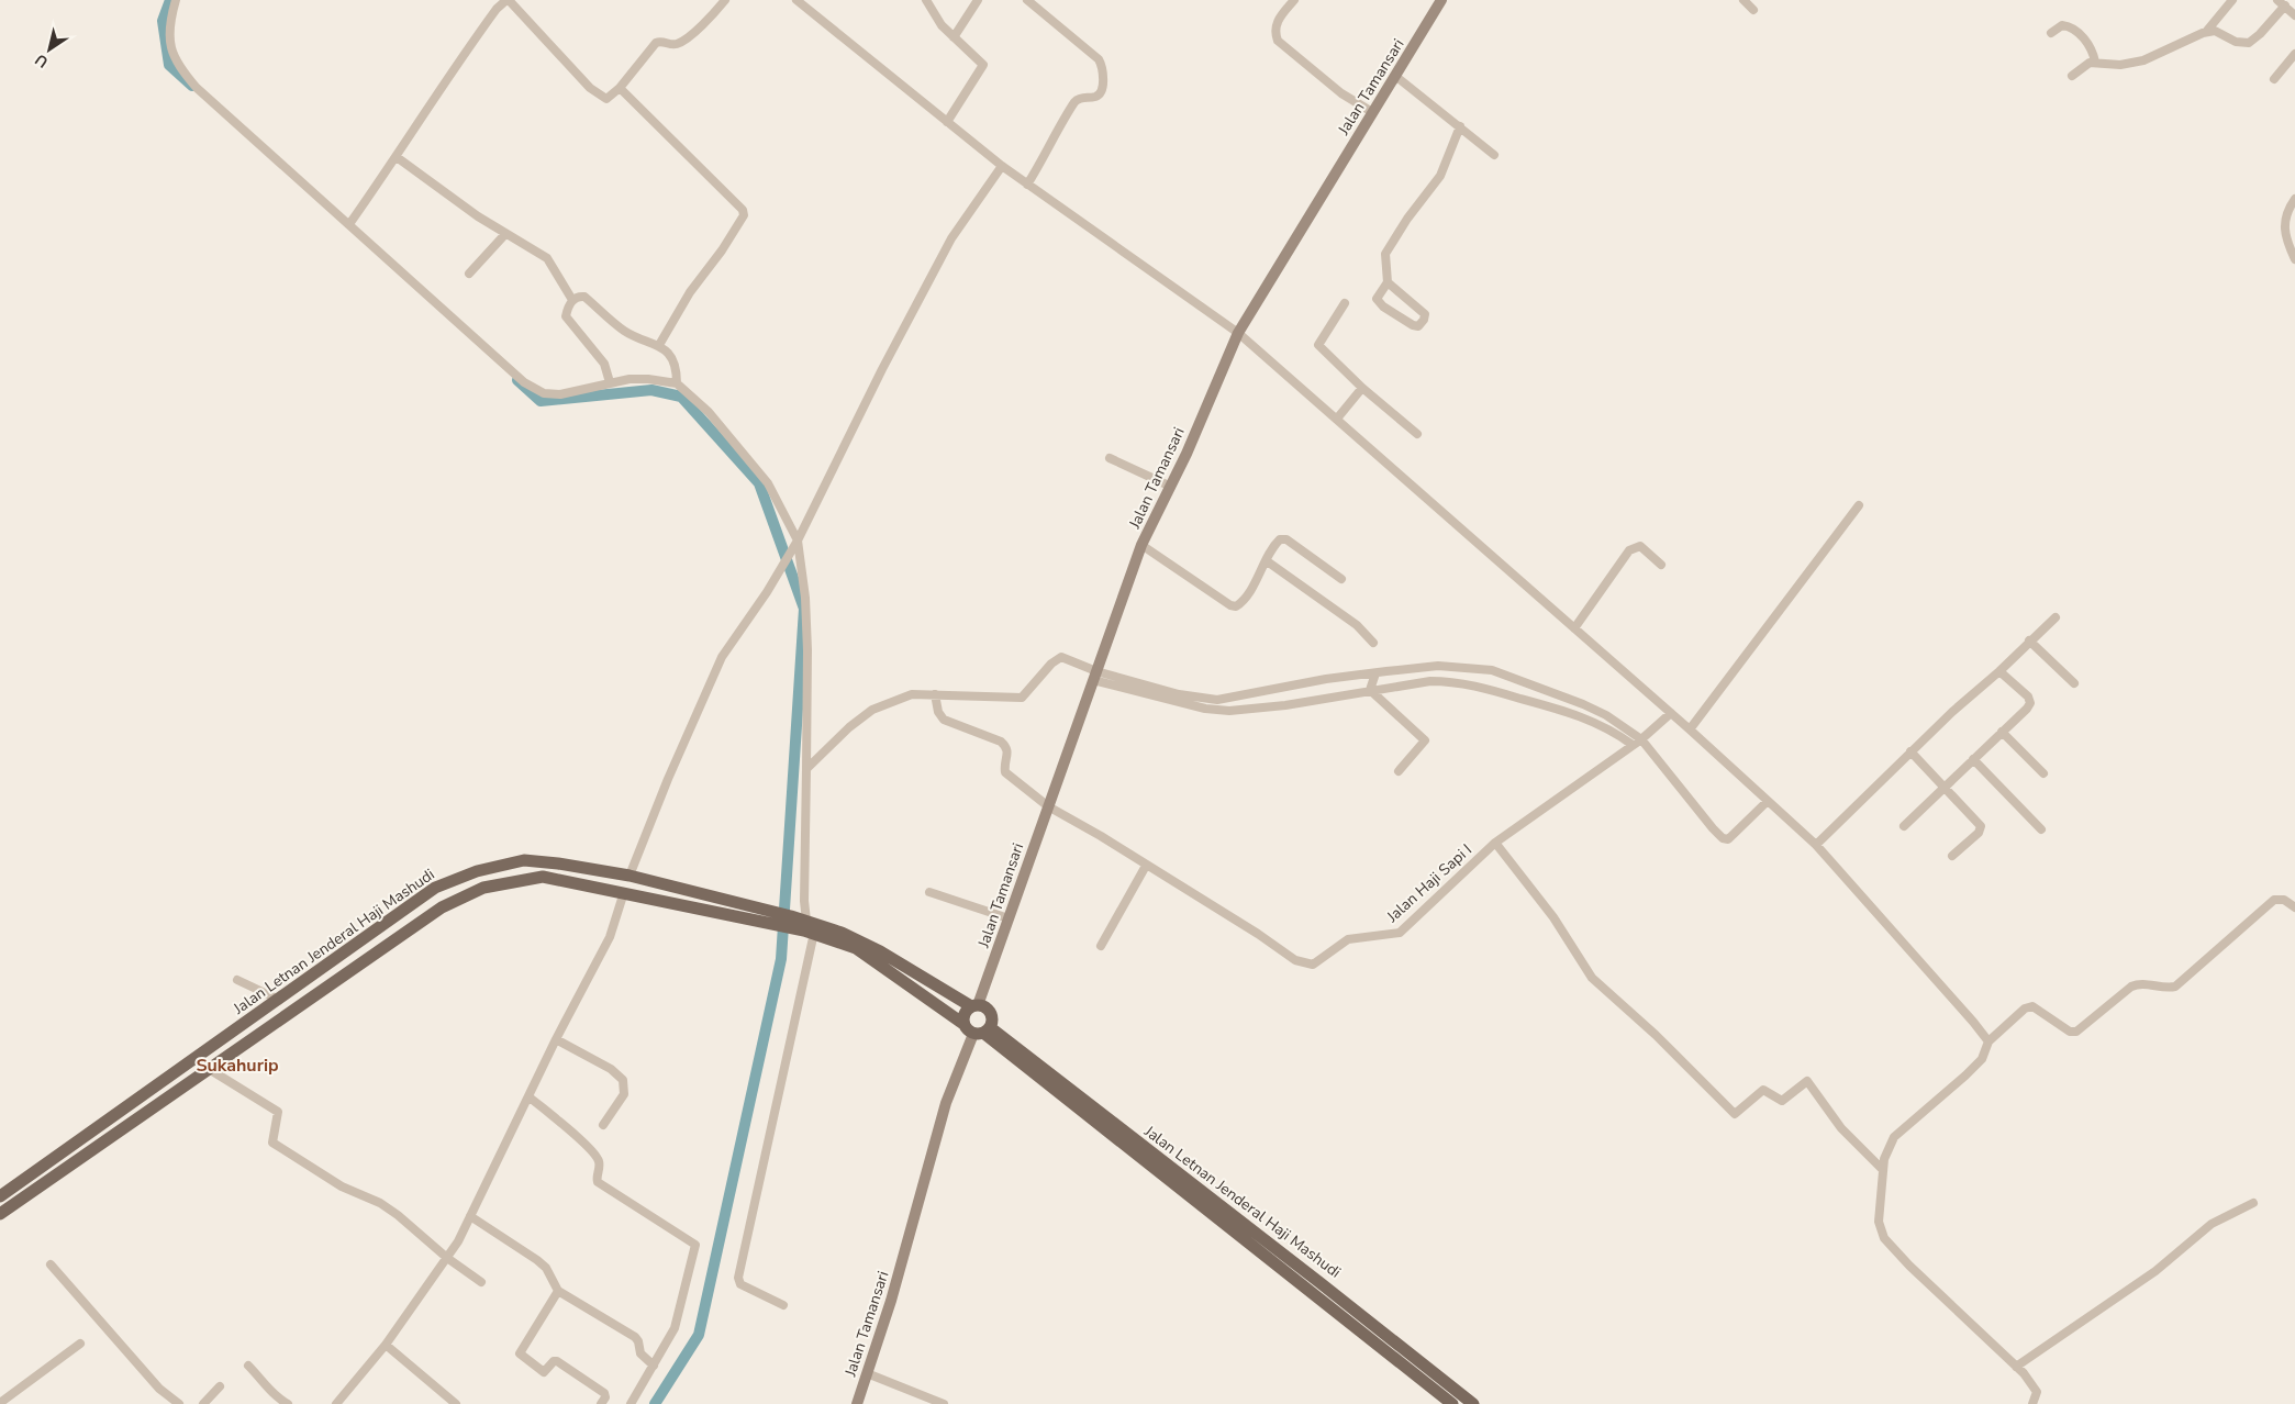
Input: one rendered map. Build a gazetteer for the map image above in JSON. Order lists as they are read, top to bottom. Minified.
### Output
{"streets":{"main road":["Jalan Tamansari","Jalan Letnan Jenderal Haji Mashudi"],"street":["Jalan Haji Sapi I"]},"crossings":[["Jalan Tamansari","Jalan Haji Sapi I"],["Jalan Tamansari","Jalan Letnan Jenderal Haji Mashudi"]],"districts":["Sukahurip"],"north":"bottom left"}
